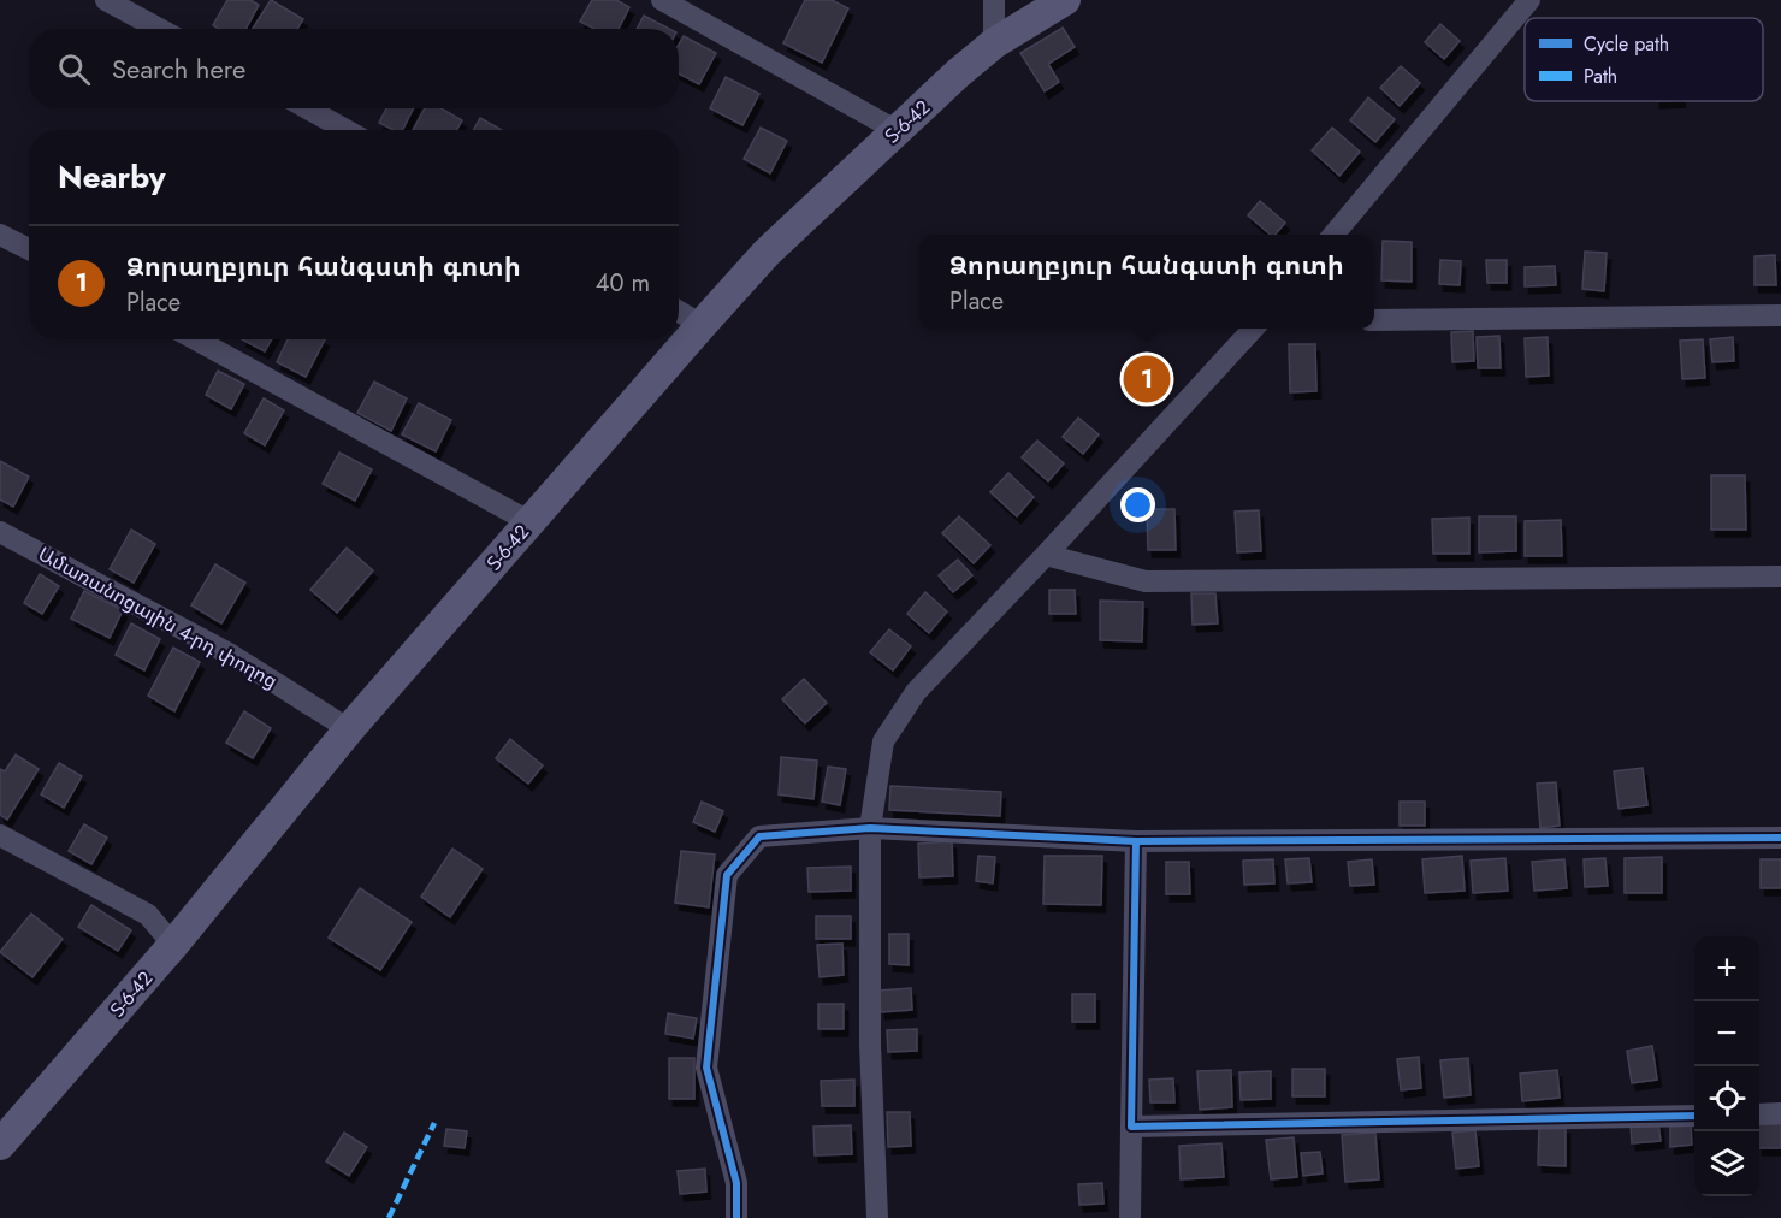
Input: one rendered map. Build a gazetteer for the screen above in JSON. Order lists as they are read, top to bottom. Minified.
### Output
{"streets":{"main road":["Տ-6-42"],"street":["Ամառանոցային 4-րդ փողոց"]},"crossings":[["Տ-6-42","Ամառանոցային 4-րդ փողոց"]],"legend":["Cycle path","Path"],"page":{"search":"Search here","heading":"Nearby","list":[{"mark":"1","name":"Ձորաղբյուր հանգստի գոտի","note":"Place","value":"40 m"}],"popup":["Ձորաղբյուր հանգստի գոտի","Place"],"pins":"1","map_buttons":["+","−"]}}
